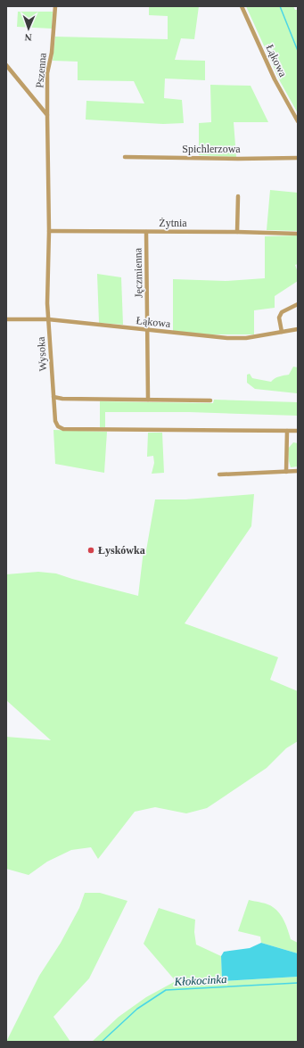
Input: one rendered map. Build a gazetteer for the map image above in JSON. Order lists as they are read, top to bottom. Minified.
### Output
{"streets":{"street":["Łąkowa","Pszenna","Spichlerzowa","Żytnia","Jęczmienna","Wysoka"]},"crossings":[["Łąkowa","Jęczmienna"],["Łąkowa","Wysoka"],["Pszenna","Wysoka"],["Żytnia","Jęczmienna"],["Żytnia","Wysoka"]],"water":["Kłokocinka"],"places":["Łyskówka"],"north":"bottom"}
